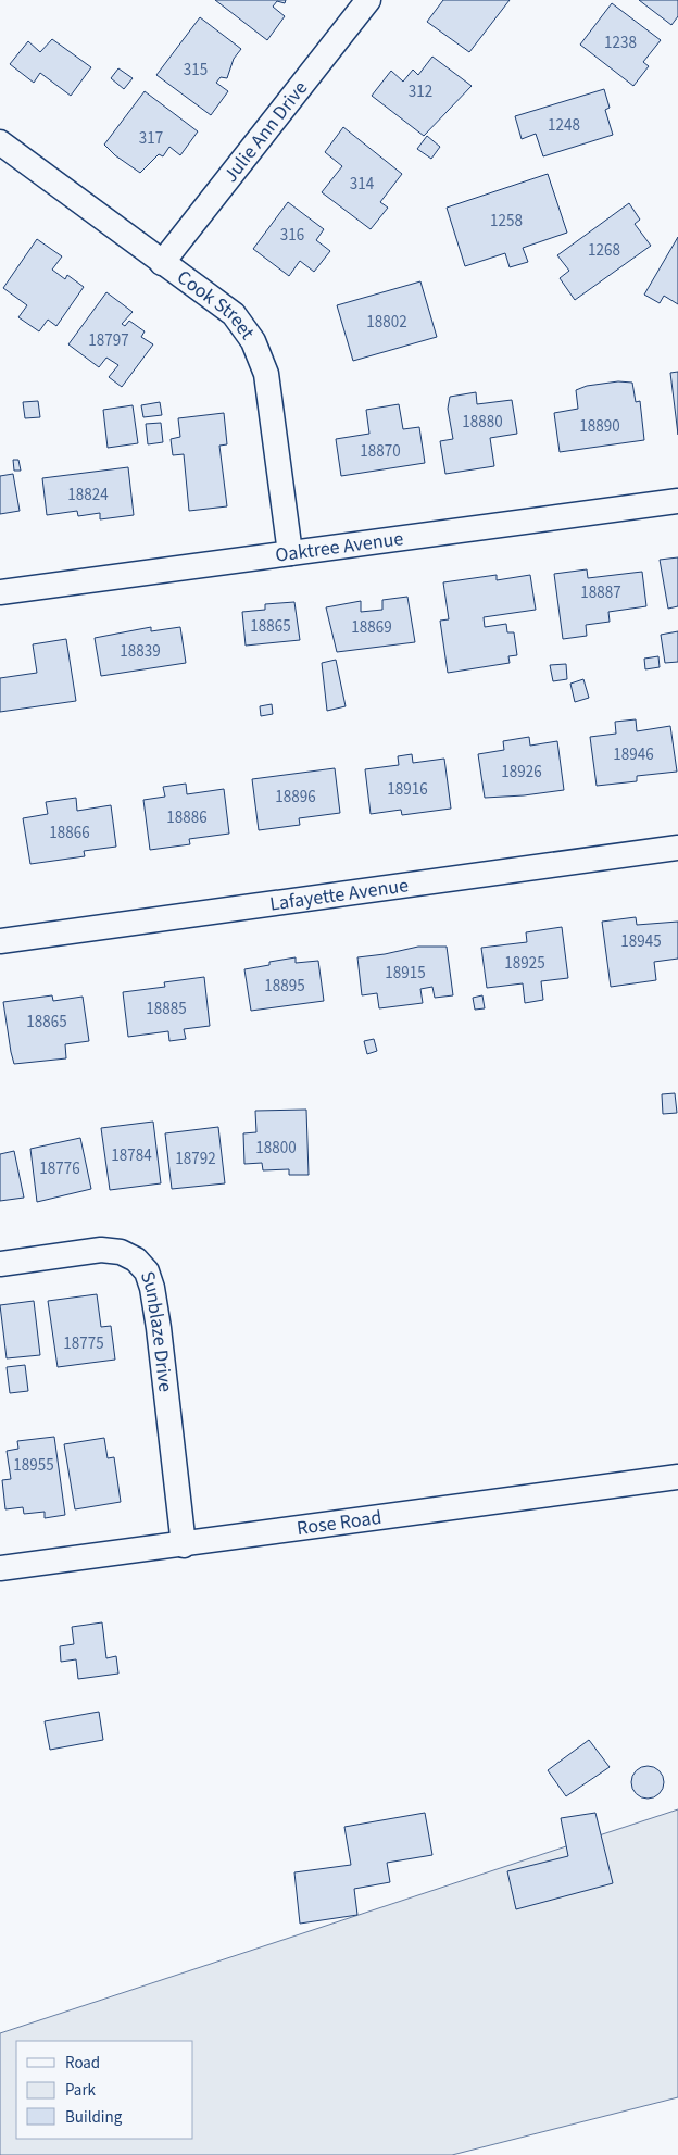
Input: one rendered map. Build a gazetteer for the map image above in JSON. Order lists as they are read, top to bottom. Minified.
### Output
{"streets":{"street":["Julie Ann Drive","Cook Street","Oaktree Avenue","Lafayette Avenue","Sunblaze Drive","Rose Road"]},"crossings":[["Julie Ann Drive","Cook Street"],["Cook Street","Oaktree Avenue"],["Sunblaze Drive","Rose Road"]],"house_numbers":["1238","315","312","1248","317","314","1258","316","1268","18802","18797","18880","18890","18870","18824","18887","18865","18869","18839","18946","18926","18916","18896","18886","18866","18945","18925","18915","18895","18885","18865","18800","18784","18792","18776","18775","18955"],"legend":["Road","Park","Building"]}
